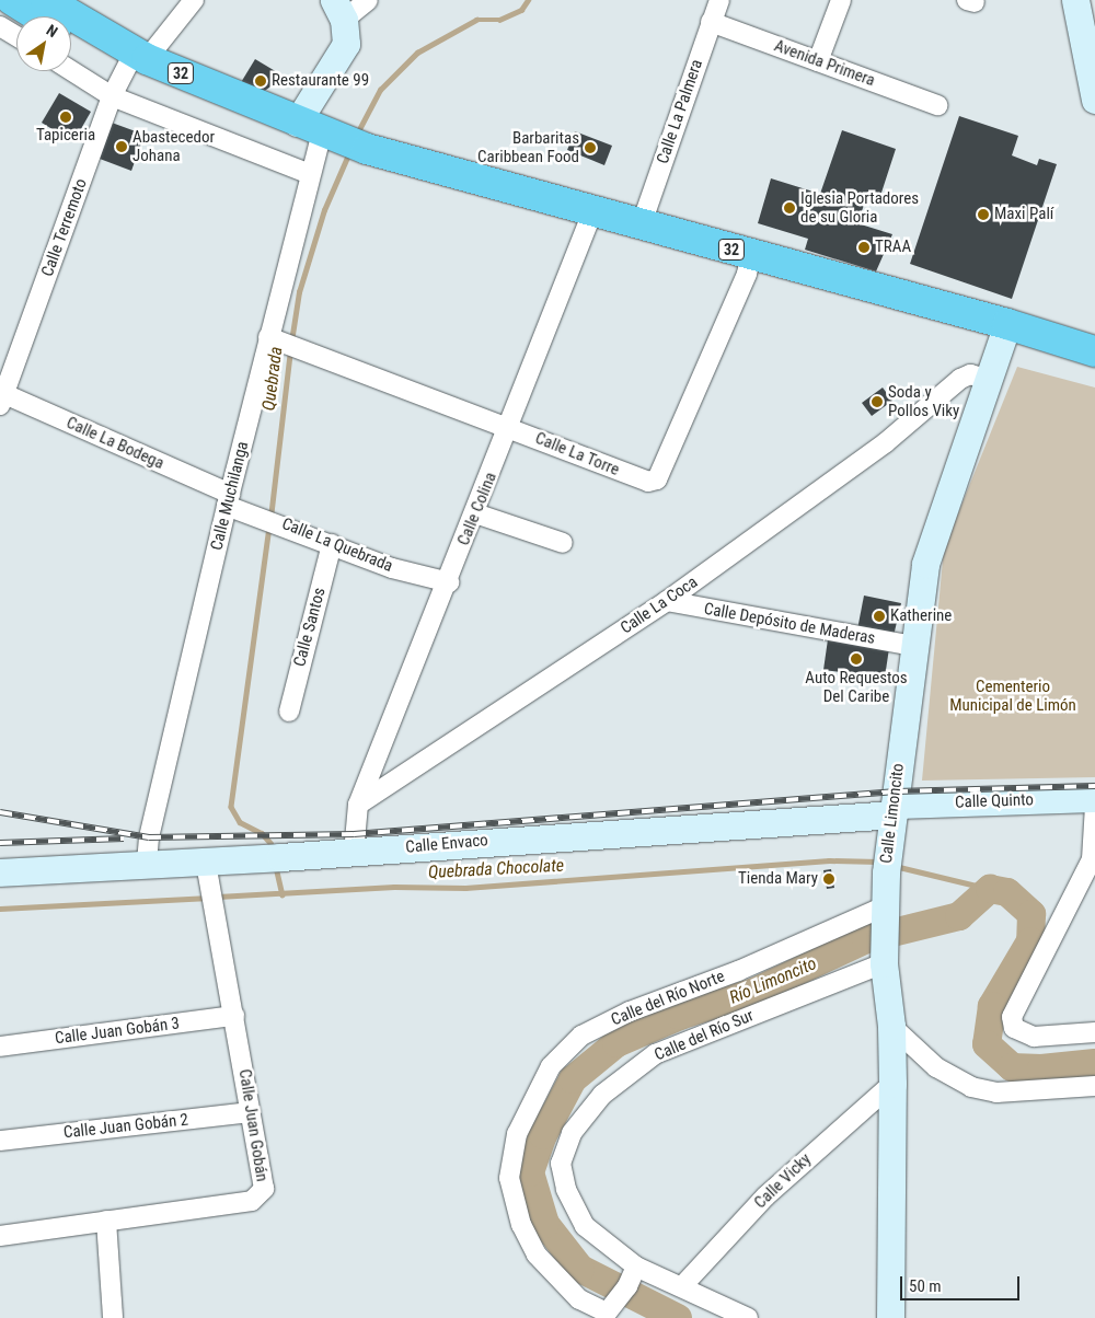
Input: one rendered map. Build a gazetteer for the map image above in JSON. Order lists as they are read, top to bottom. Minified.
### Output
{"streets":{"highway":["32"],"street":["Avenida Primera","Calle La Palmera","Calle Terremoto","Calle La Bodega","Calle La Torre","Calle Muchilanga","Calle Colina","Calle La Quebrada","Calle La Coca","Calle Depósito de Maderas","Calle Santos","Calle Quinto","Calle Limoncito","Calle Envaco","Calle del Río Norte","Calle Juan Gobán 3","Calle del Río Sur","Calle Juan Gobán","Calle Juan Gobán 2","Calle Vicky"]},"crossings":[["Avenida Primera","Calle La Palmera"],["32","Calle La Palmera"],["32","Calle Terremoto"],["32","Calle La Torre"],["32","Calle Muchilanga"],["32","Calle Colina"],["32","Calle Limoncito"],["Calle Terremoto","Calle La Bodega"],["Calle La Bodega","Calle Muchilanga"],["Calle La Bodega","Calle La Quebrada"],["Calle La Torre","Calle Muchilanga"],["Calle La Torre","Calle Colina"],["Calle Muchilanga","Calle La Quebrada"],["Calle Muchilanga","Calle Envaco"],["Calle Colina","Calle La Quebrada"],["Calle Colina","Calle La Coca"],["Calle La Quebrada","Calle Santos"],["Calle La Coca","Calle Depósito de Maderas"],["Calle La Coca","Calle Limoncito"],["Calle Depósito de Maderas","Calle Limoncito"],["Calle Quinto","Calle Limoncito"],["Calle Quinto","Calle Envaco"],["Calle Limoncito","Calle Envaco"],["Calle Limoncito","Calle del Río Norte"],["Calle Limoncito","Calle del Río Sur"],["Calle Limoncito","Calle Vicky"],["Calle Envaco","Calle Juan Gobán"],["Calle Juan Gobán 3","Calle Juan Gobán"],["Calle del Río Sur","Calle Vicky"],["Calle Juan Gobán","Calle Juan Gobán 2"]],"water":["Quebrada","Quebrada Chocolate","Río Limoncito"],"parks":["Cementerio Municipal de Limón"],"places":["Restaurante 99","Tapiceria","Abastecedor Johana","Barbaritas Caribbean Food","Iglesia Portadores de su Gloria","Maxi Palí","TRAA","Soda y Pollos Viky","Katherine","Auto Requestos Del Caribe","Tienda Mary"],"scale_bar":"50 m","north":"top right"}
